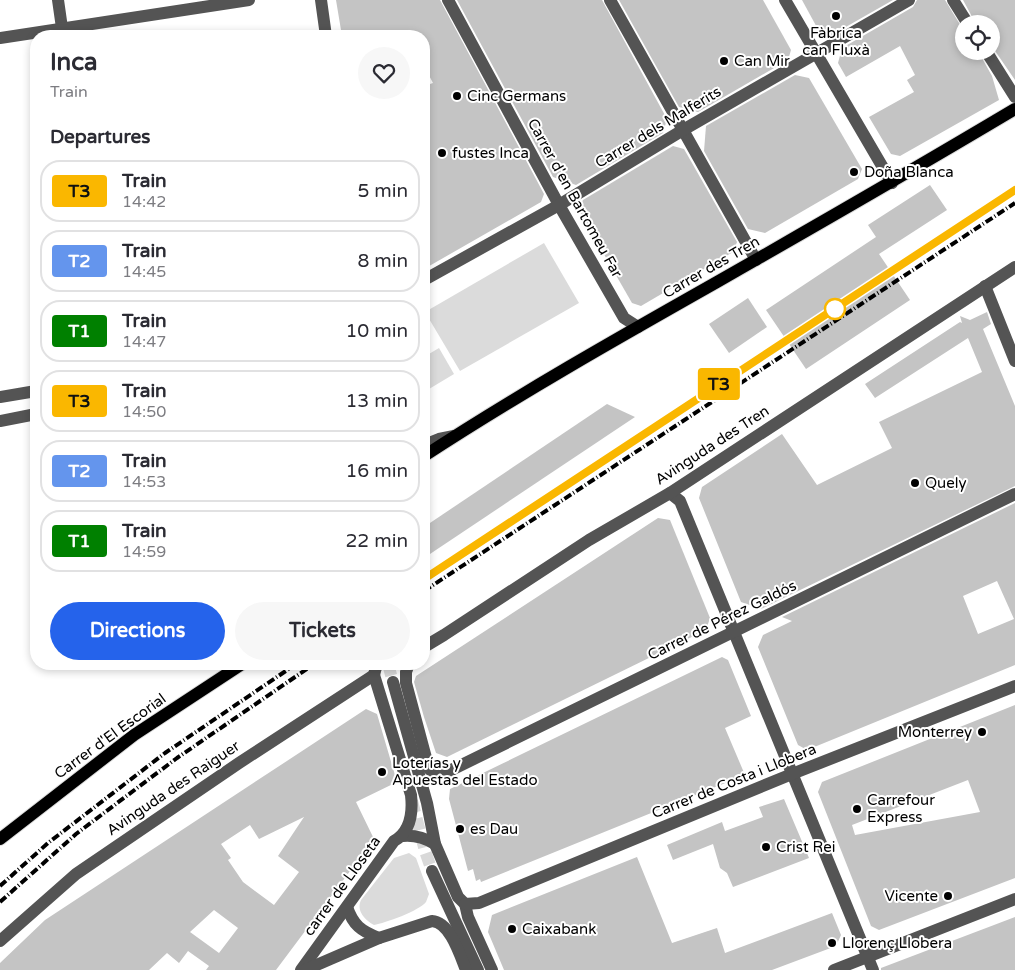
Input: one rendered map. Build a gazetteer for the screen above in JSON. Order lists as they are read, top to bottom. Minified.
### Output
{"streets":{"main road":["Carrer des Tren","Carrer d'El Escorial"],"street":["Carrer dels Malferits","Carrer d'en Bartomeu Far","Avinguda des Tren","Carrer de Pérez Galdós","Carrer de Costa i Llobera","Avinguda des Raiguer","carrer de Lloseta"]},"crossings":[["Carrer dels Malferits","Carrer d'en Bartomeu Far"],["Carrer d'en Bartomeu Far","Carrer des Tren"]],"places":["Fàbrica can Fluxà","Can Mir","Cinc Germans","fustes Inca","Doña Blanca","Quely","Monterrey","Loterías y Apuestas del Estado","Carrefour Express","es Dau","Crist Rei","Vicente","Caixabank","Llorenç Llobera"],"page":{"on_map":"T3","heading":[["Inca","Train"],"Departures"],"list":[{"mark":"T3","name":"Train","note":"14:42","value":"5 min"},{"mark":"T2","name":"Train","note":"14:45","value":"8 min"},{"mark":"T1","name":"Train","note":"14:47","value":"10 min"},{"mark":"T3","name":"Train","note":"14:50","value":"13 min"},{"mark":"T2","name":"Train","note":"14:53","value":"16 min"},{"mark":"T1","name":"Train","note":"14:59","value":"22 min"}],"buttons":["Directions","Tickets"]}}
